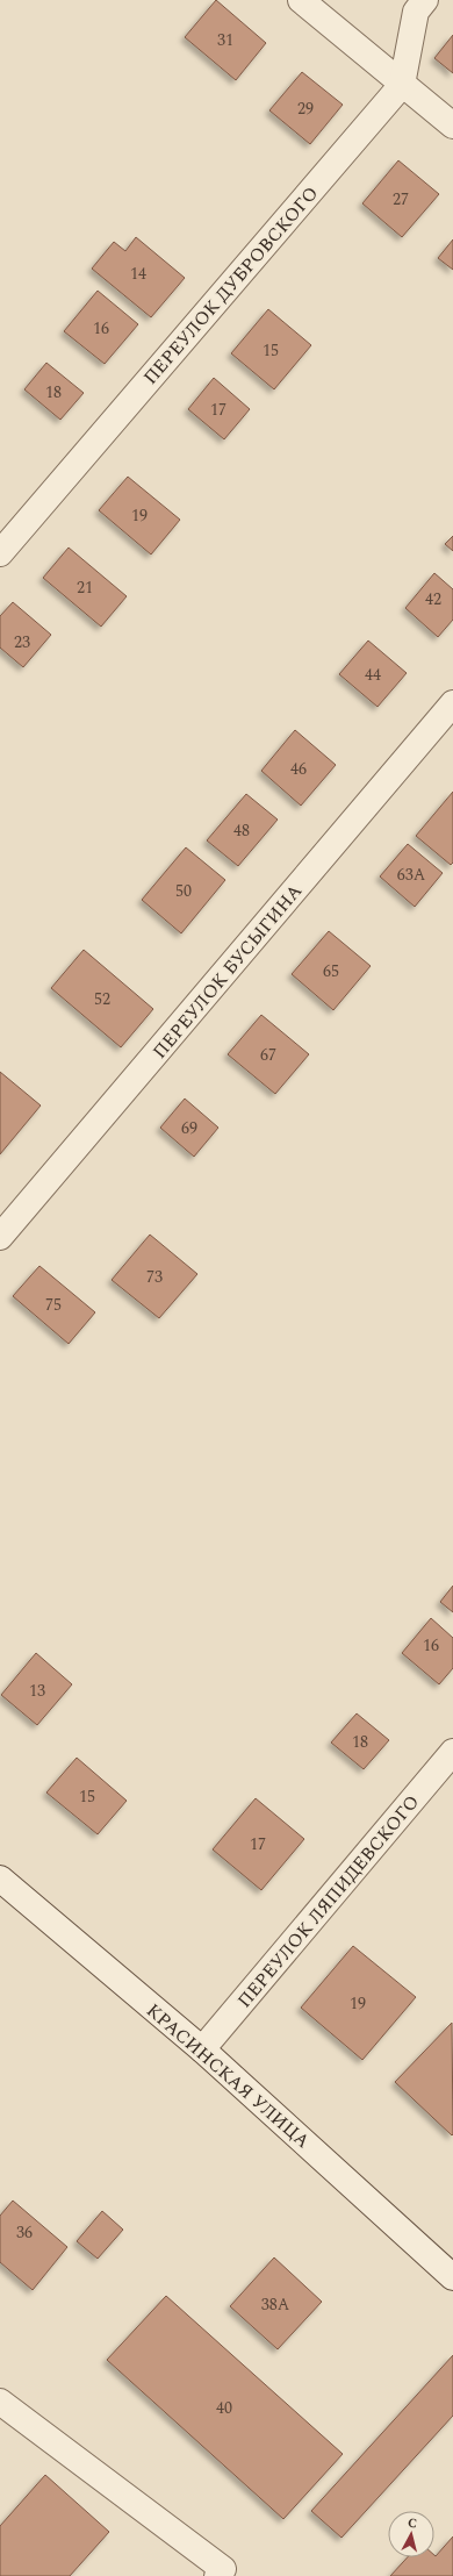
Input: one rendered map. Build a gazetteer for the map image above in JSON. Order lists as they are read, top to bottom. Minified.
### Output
{"streets":{"street":["ПЕРЕУЛОК ДУБРОВСКОГО","ПЕРЕУЛОК БУСЫГИНА","ПЕРЕУЛОК ЛЯПИДЕВСКОГО","КРАСИНСКАЯ УЛИЦА"]},"crossings":[["ПЕРЕУЛОК ЛЯПИДЕВСКОГО","КРАСИНСКАЯ УЛИЦА"]],"house_numbers":["31","29","27","14","16","15","18","17","19","21","42","23","44","46","48","63А","50","65","52","67","69","73","75","16","13","18","15","17","19","36","38А","40"],"north":"top"}
